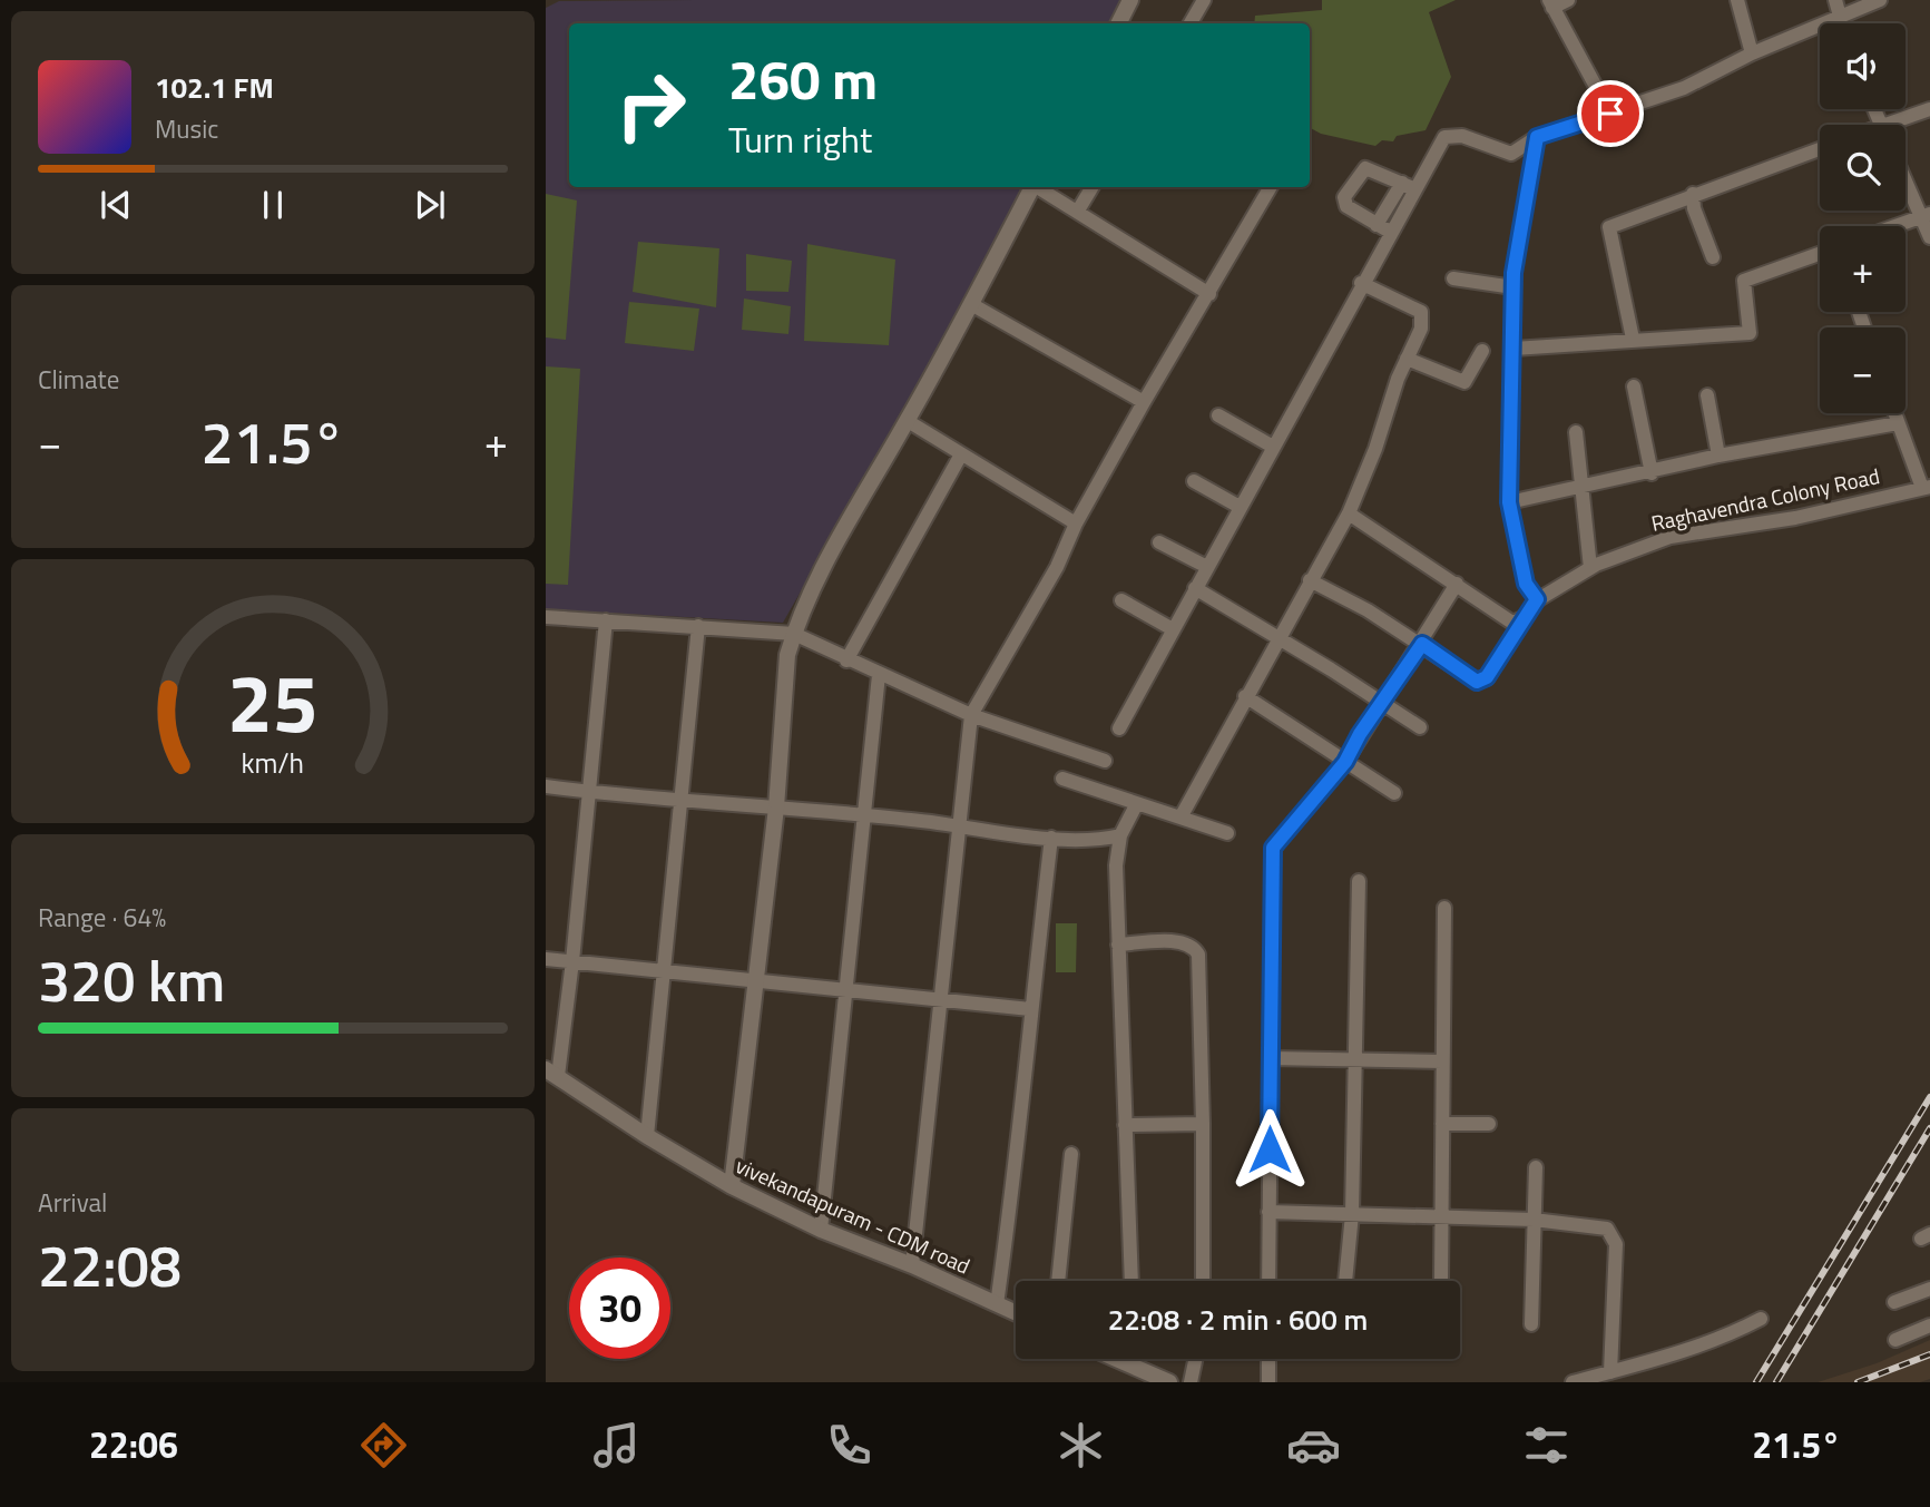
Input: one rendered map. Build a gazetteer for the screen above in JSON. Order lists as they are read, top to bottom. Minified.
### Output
{"streets":{"street":["Raghavendra Colony Road","vivekandapuram - CDM road"]},"page":{"map_buttons":["+","−"],"turn":["260 m","Turn right"],"song":["102.1 FM","Music"],"tile":["Climate",["Range · 64%","320 km"],["Arrival","22:08"]],"heat":["−","21.5°","+"],"limit":"30","trip":"22:08 · 2 min · 600 m","tabs":["22:06","21.5°"],"gauge":["25","km/h"]}}
